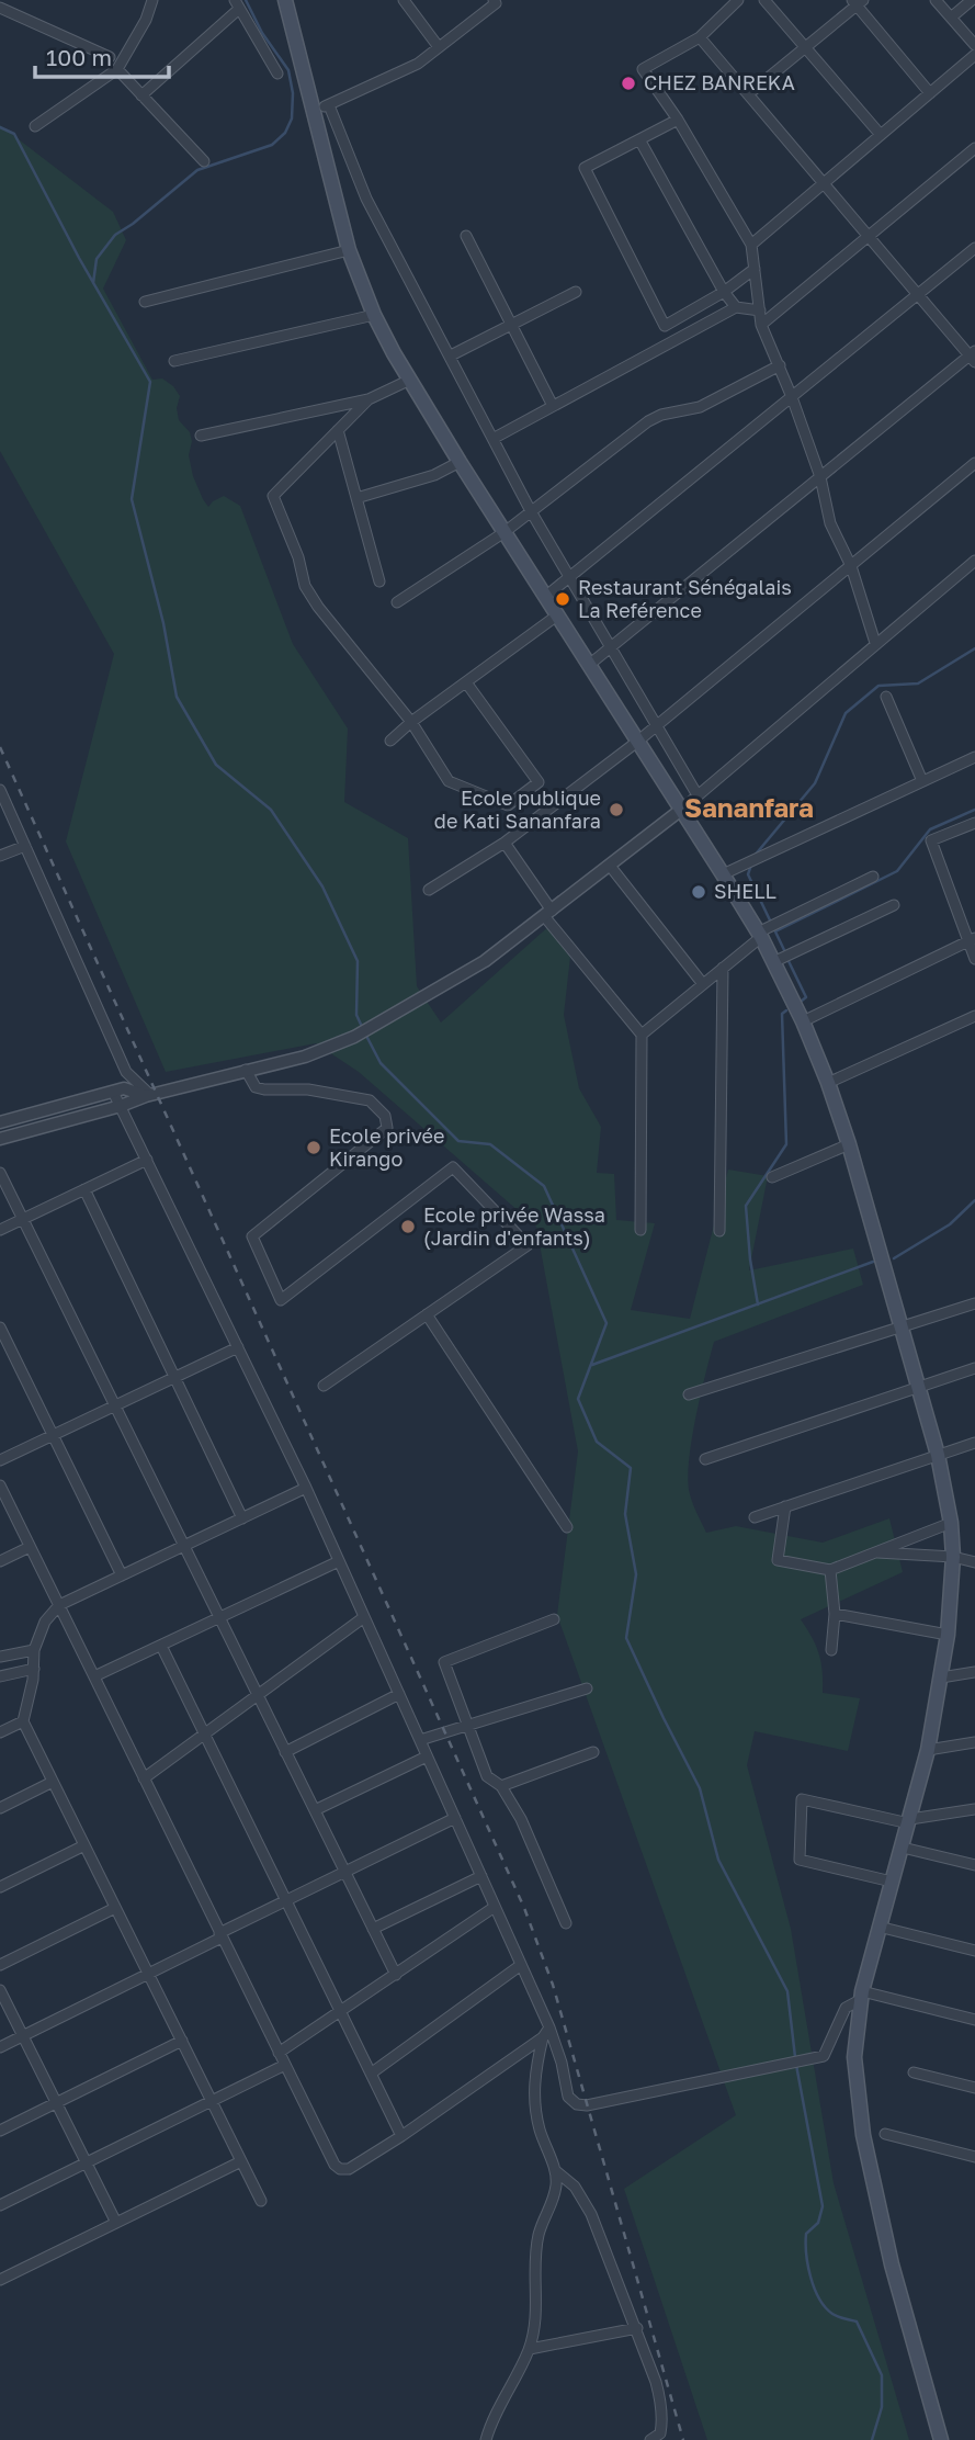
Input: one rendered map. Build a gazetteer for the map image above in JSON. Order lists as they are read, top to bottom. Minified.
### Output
{"districts":["Sananfara"],"places":["CHEZ BANREKA","Restaurant Sénégalais La Reférence","Ecole publique de Kati Sananfara","SHELL","Ecole privée Kirango","Ecole privée Wassa (Jardin d'enfants)"],"scale_bar":"100 m"}
